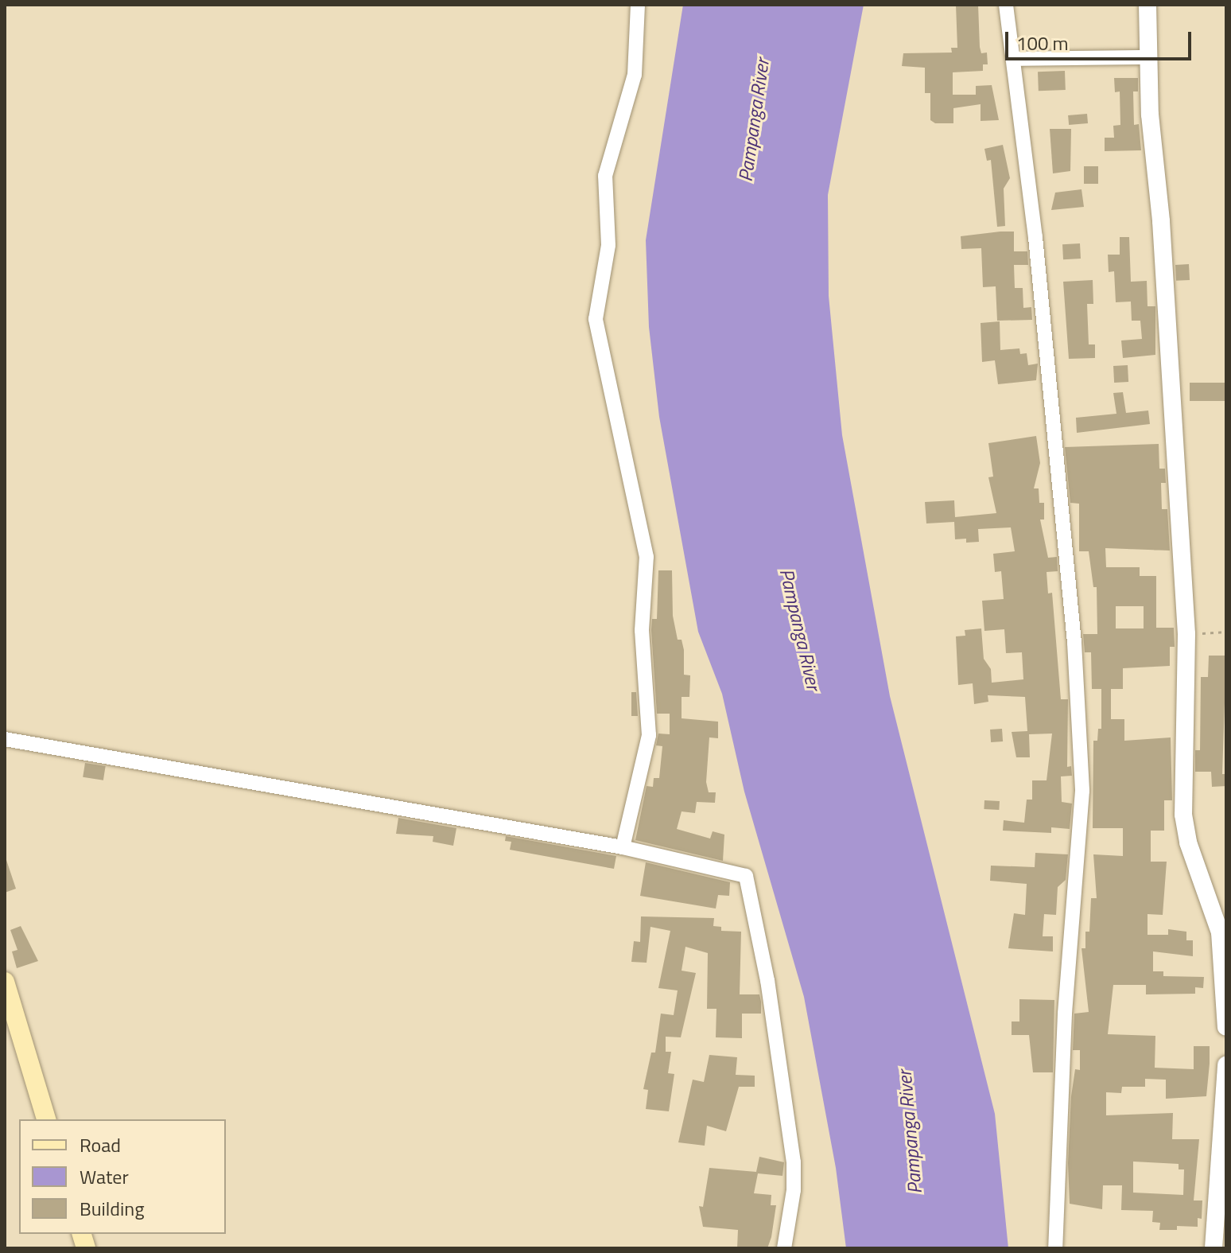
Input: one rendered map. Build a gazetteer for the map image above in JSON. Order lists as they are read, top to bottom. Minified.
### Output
{"water":["Pampanga River"],"legend":["Road","Water","Building"],"scale_bar":"100 m"}
